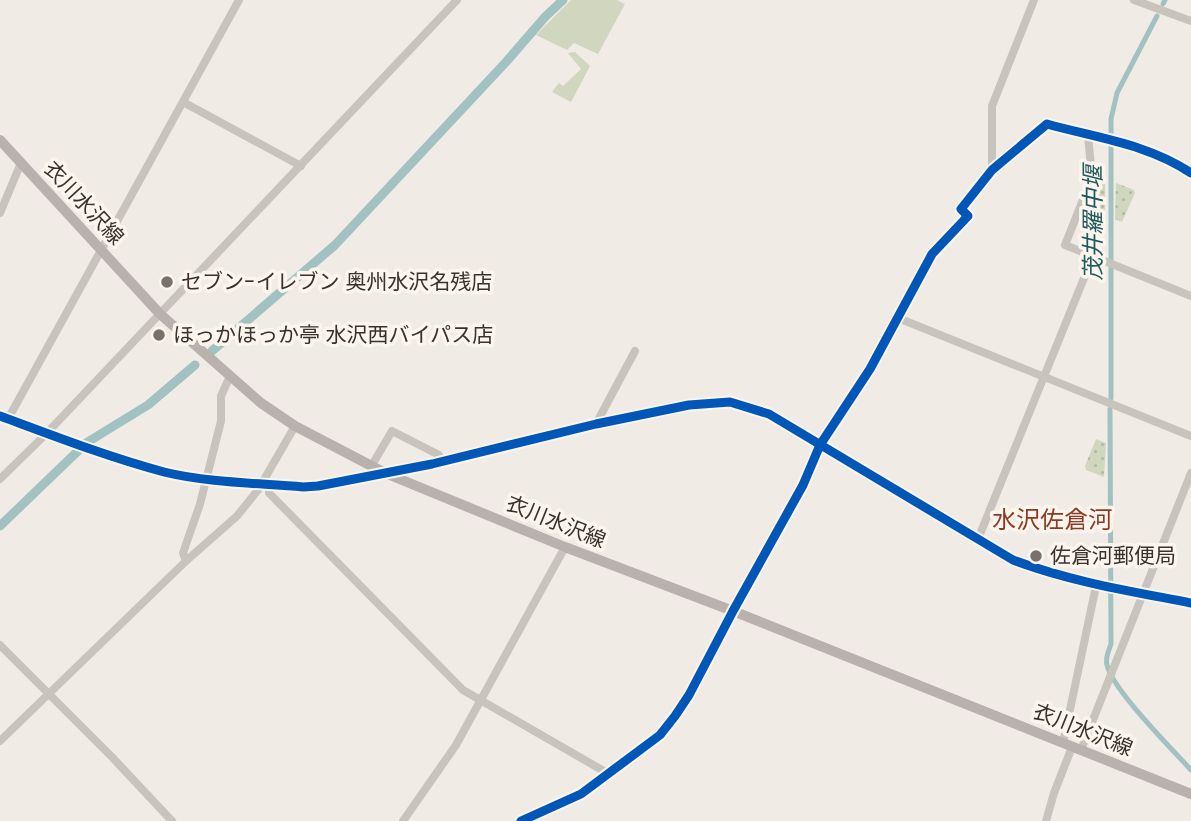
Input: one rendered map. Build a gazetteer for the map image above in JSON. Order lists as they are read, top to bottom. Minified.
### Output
{"streets":{"main road":["衣川水沢線"]},"districts":["水沢佐倉河"],"water":["茂井羅中堰"],"places":["セブン-イレブン 奥州水沢名残店","ほっかほっか亭 水沢西バイパス店","佐倉河郵便局"]}
